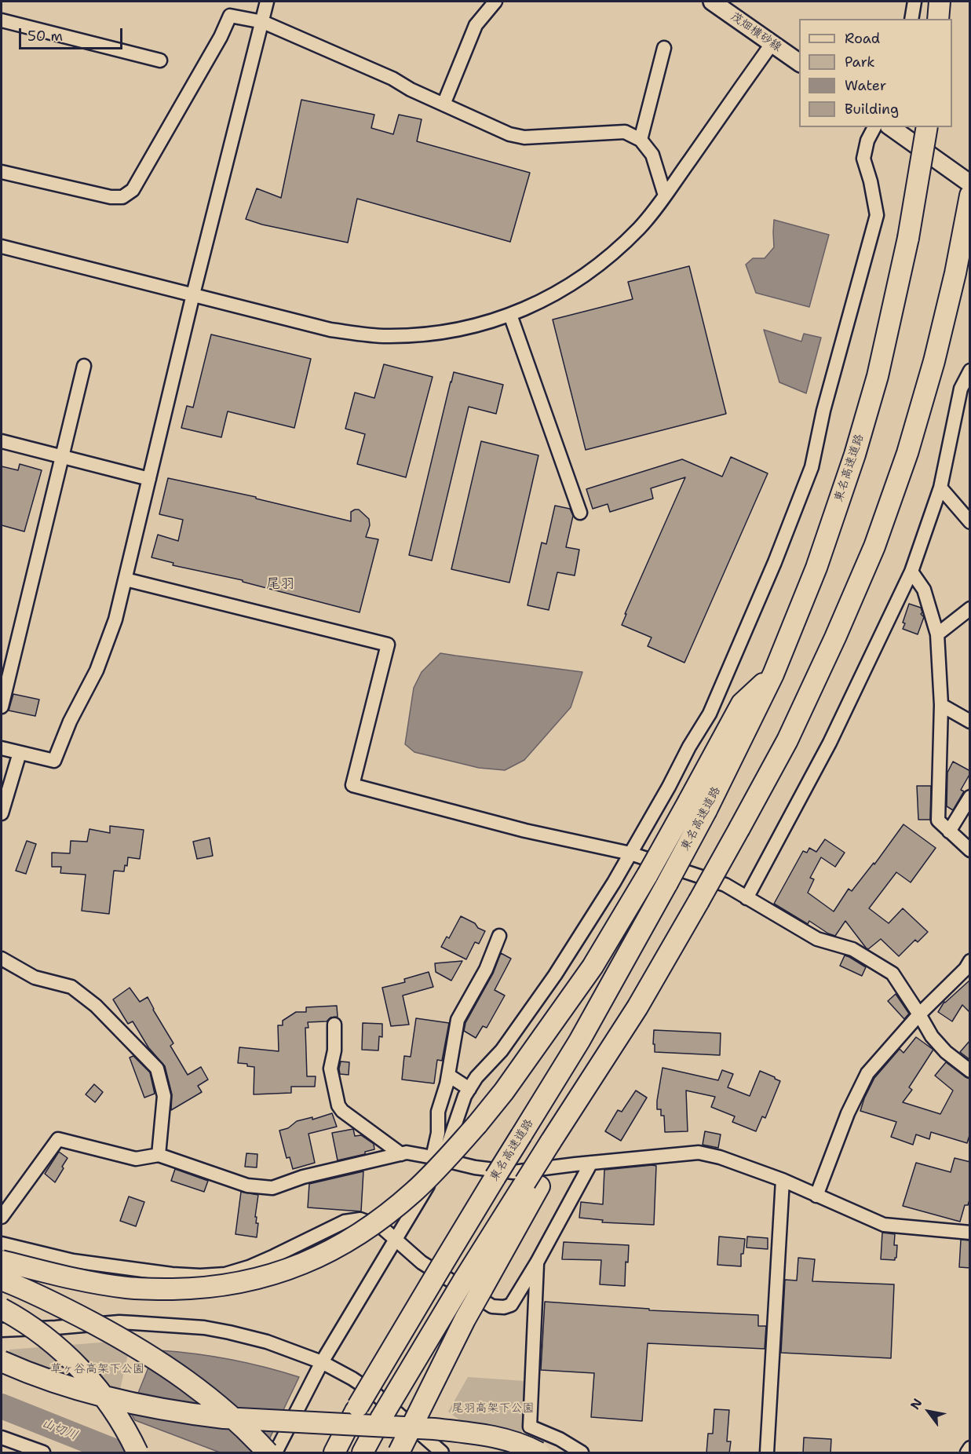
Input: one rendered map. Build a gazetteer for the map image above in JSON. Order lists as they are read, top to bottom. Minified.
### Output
{"streets":{"highway":["東名高速道路"],"main road":["茂畑横砂線"]},"districts":["尾羽"],"water":["山切川"],"parks":["草ヶ谷高架下公園","尾羽高架下公園"],"legend":["Road","Park","Water","Building"],"scale_bar":"50 m","north":"top left"}
